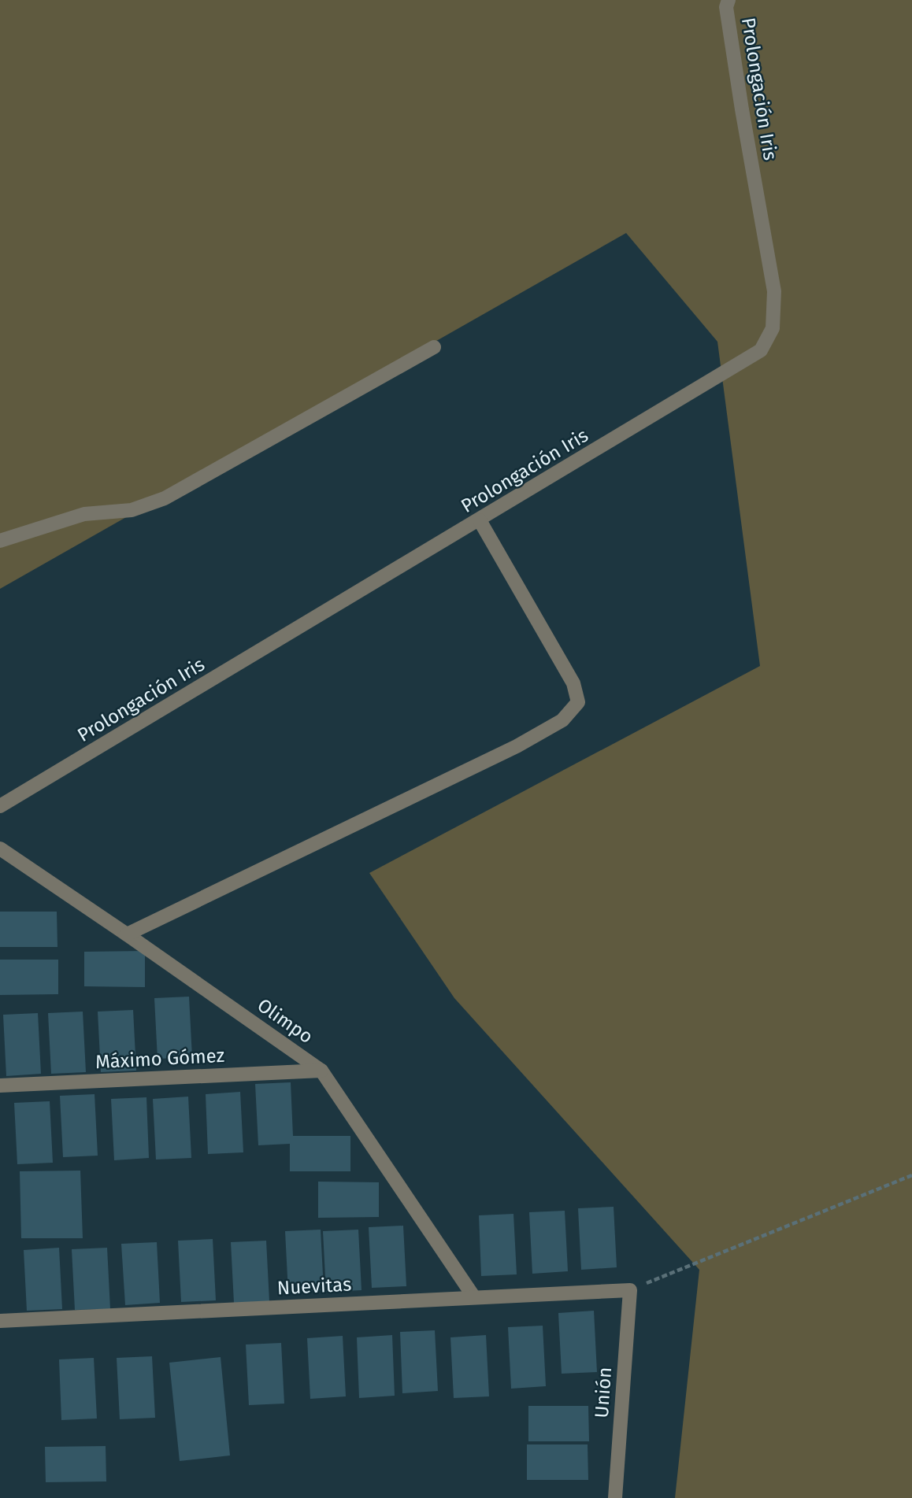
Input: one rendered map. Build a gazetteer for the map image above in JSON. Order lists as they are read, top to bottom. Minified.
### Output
{"streets":{"street":["Prolongación Iris","Olimpo","Máximo Gómez","Nuevitas","Unión"]},"crossings":[["Olimpo","Máximo Gómez"],["Olimpo","Nuevitas"],["Nuevitas","Unión"]]}
